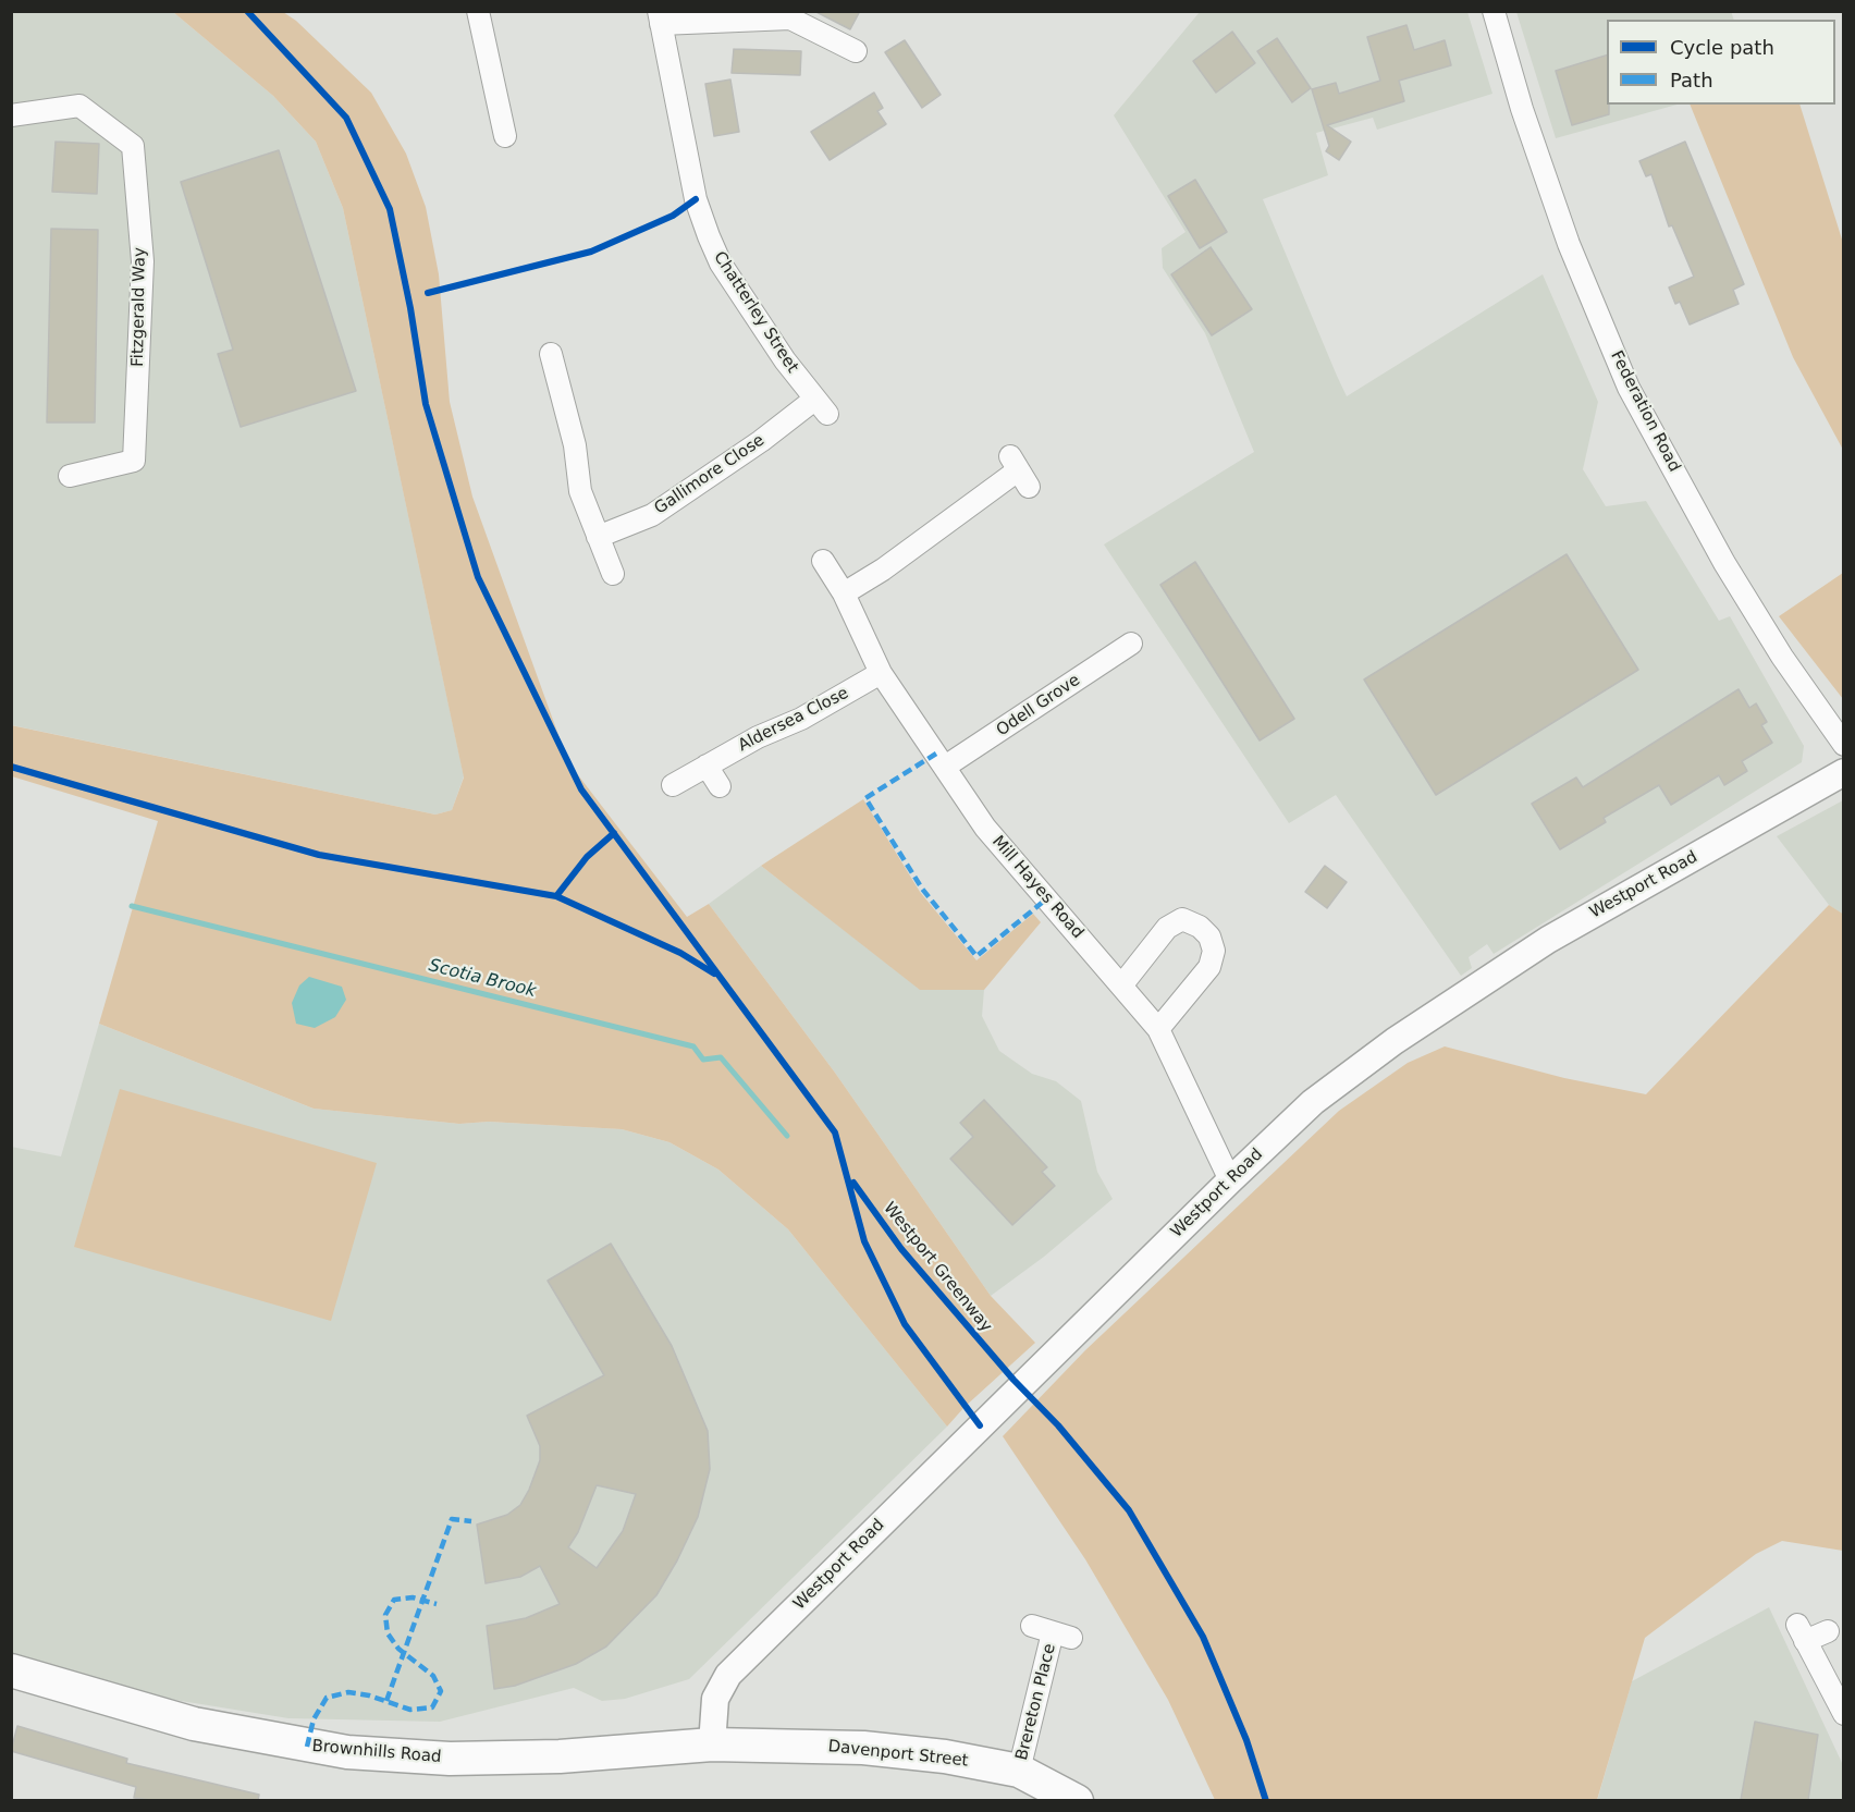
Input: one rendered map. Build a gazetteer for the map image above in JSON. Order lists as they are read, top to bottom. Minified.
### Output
{"streets":{"main road":["Brownhills Road","Davenport Street"],"street":["Fitzgerald Way","Chatterley Street","Federation Road","Gallimore Close","Odell Grove","Aldersea Close","Westport Road","Mill Hayes Road","Brereton Place"],"cycle path":["Westport Greenway"]},"crossings":[["Chatterley Street","Gallimore Close"],["Odell Grove","Mill Hayes Road"],["Aldersea Close","Mill Hayes Road"],["Westport Road","Mill Hayes Road"],["Westport Road","Brownhills Road"],["Westport Road","Davenport Street"],["Brereton Place","Davenport Street"],["Brownhills Road","Davenport Street"]],"water":["Scotia Brook"],"legend":["Cycle path","Path"]}
